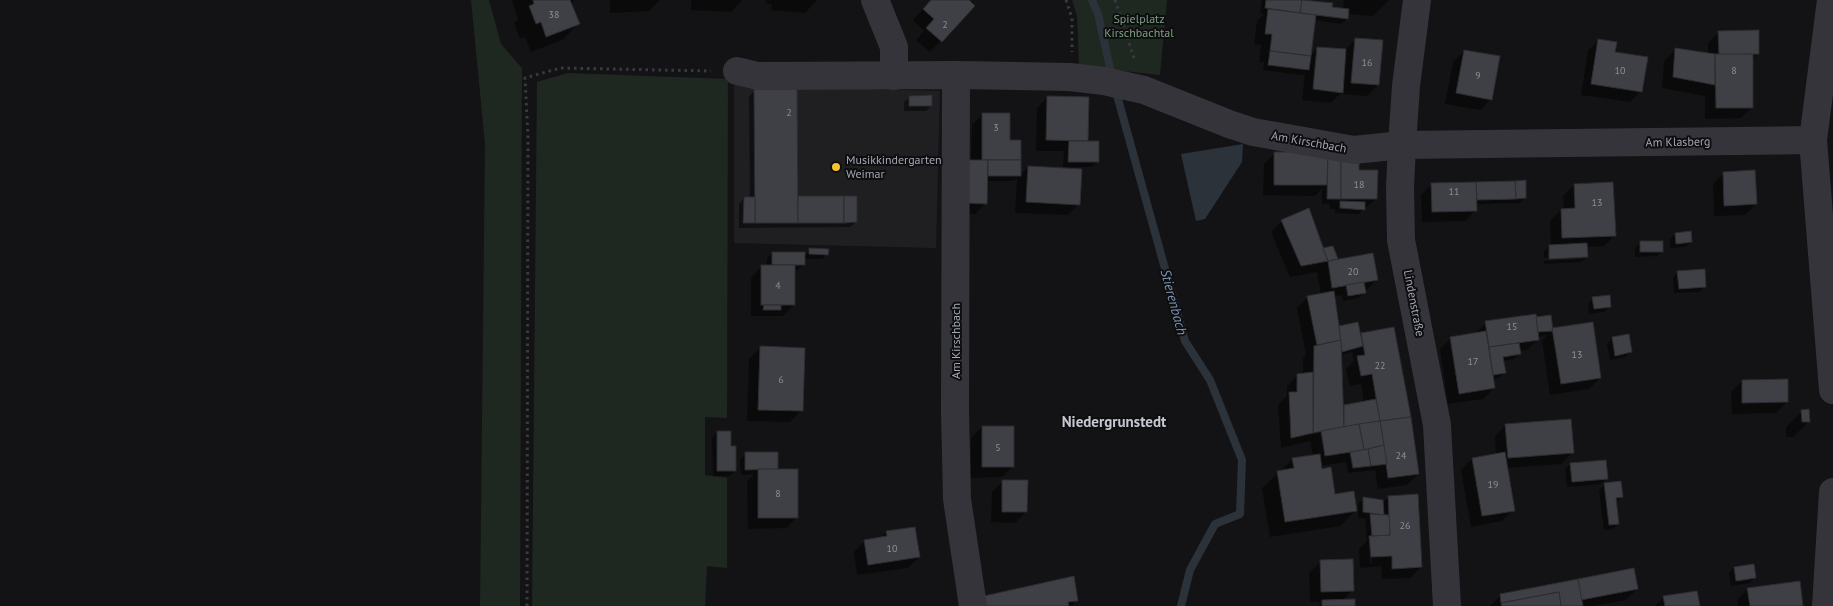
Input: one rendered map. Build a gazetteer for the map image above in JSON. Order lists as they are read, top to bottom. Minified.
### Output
{"streets":{"street":["Am Kirschbach","Am Klasberg","Lindenstraße"]},"crossings":[["Am Kirschbach","Am Klasberg"],["Am Kirschbach","Lindenstraße"],["Am Klasberg","Lindenstraße"]],"districts":["Niedergrunstedt"],"water":["Stierenbach"],"parks":["Spielplatz Kirschbachtal"],"places":["Musikkindergarten Weimar"],"house_numbers":["38","2","16","10","8","9","2","3","18","11","13","20","4","15","13","17","22","6","5","24","19","8","26","10"]}
